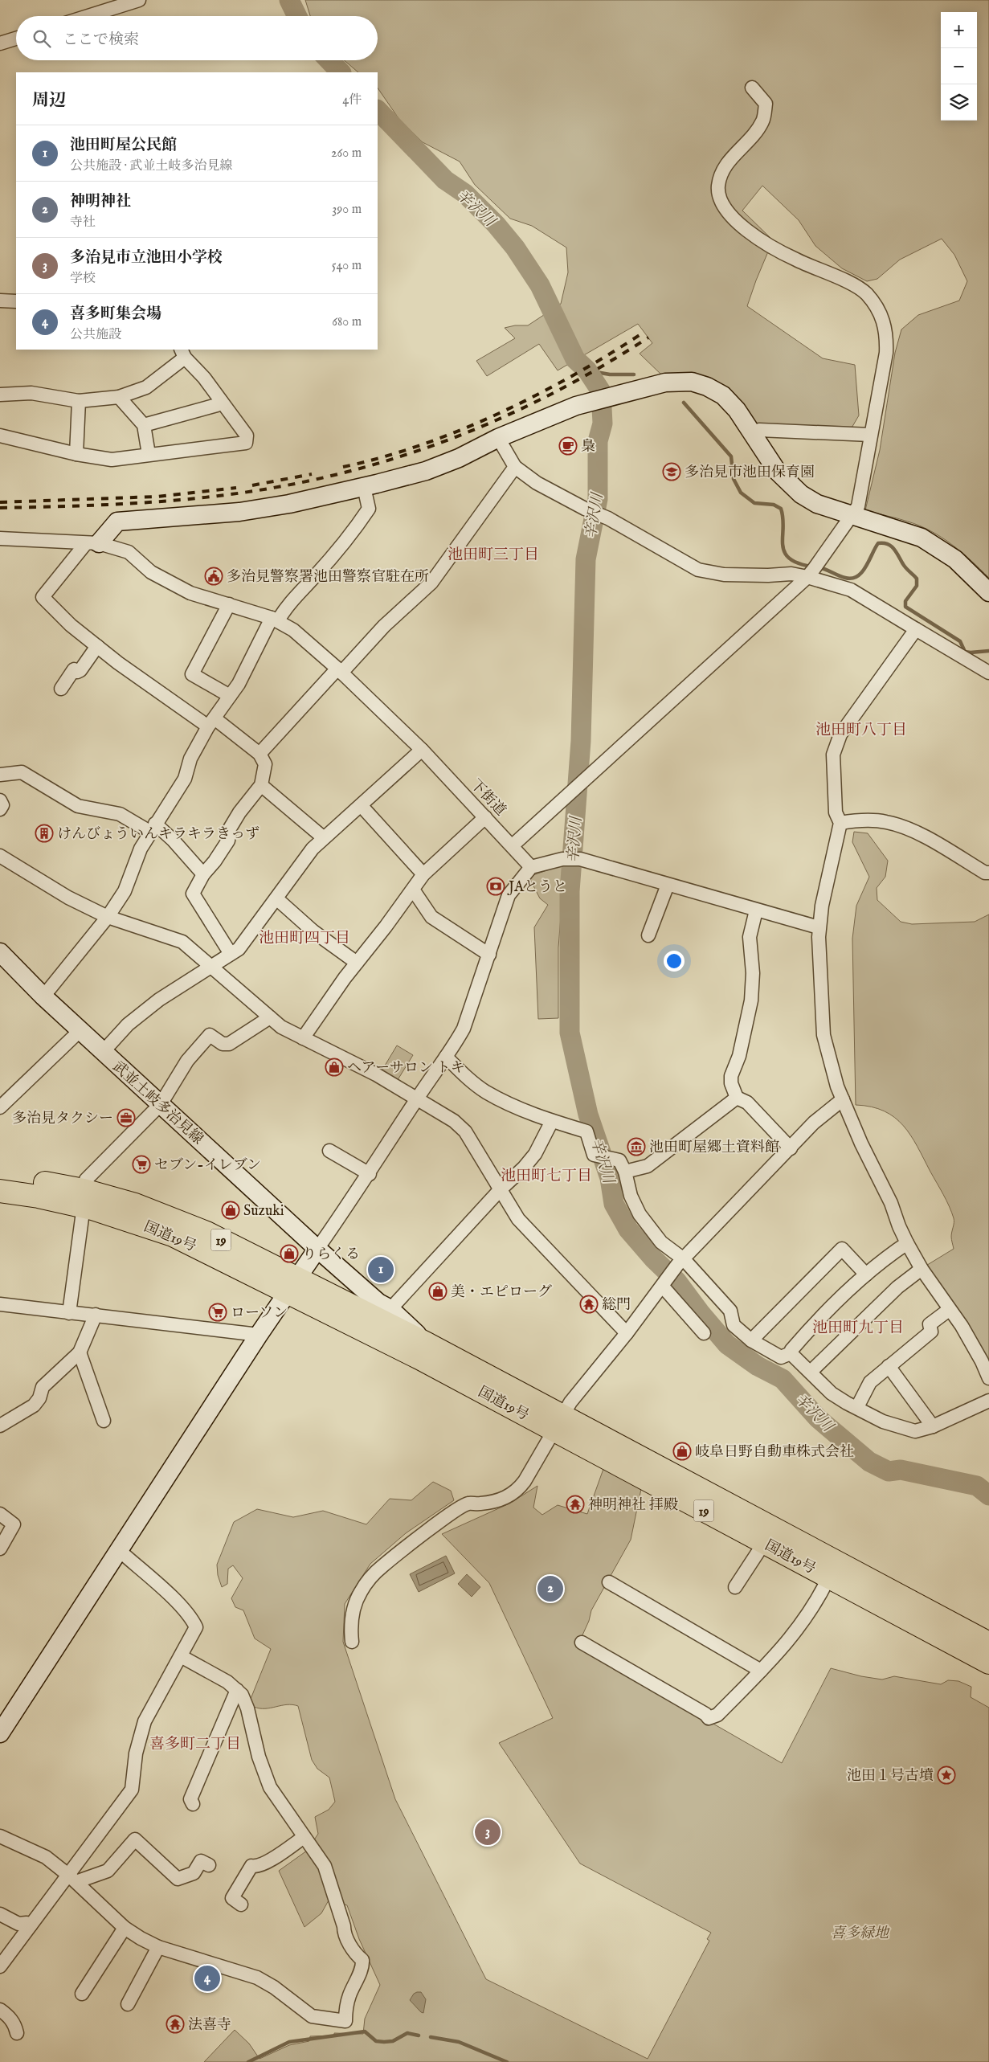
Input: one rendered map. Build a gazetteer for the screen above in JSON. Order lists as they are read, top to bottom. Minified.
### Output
{"streets":{"highway":["国道19号","19"],"street":["下街道","武並土岐多治見線"]},"crossings":[["武並土岐多治見線","国道19号"]],"districts":["池田町三丁目","池田町八丁目","池田町四丁目","池田町七丁目","池田町九丁目","喜多町二丁目"],"water":["辛沢川"],"parks":["喜多緑地"],"places":{"cafe":["梟"],"school or university":["多治見市池田保育園"],"public building":["多治見警察署池田警察官駐在所"],"building":["けんびょういんキラキラきっず"],"bank":["JAとうと"],"shop":["ヘアーサロン トキ","Suzuki","りらくる","美・エピローグ","岐阜日野自動車株式会社"],"office":["多治見タクシー"],"museum":["池田町屋郷土資料館"],"supermarket":["セブン-イレブン","ローソン"],"temple":["総門","神明神社 拝殿","法喜寺"],"place":["池田１号古墳"]},"page":{"map_buttons":["+","−"],"search":"ここで検索","heading":["周辺","4件"],"list":[{"mark":"1","name":"池田町屋公民館","note":"公共施設 · 武並土岐多治見線","value":"260 m"},{"mark":"2","name":"神明神社","note":"寺社","value":"390 m"},{"mark":"3","name":"多治見市立池田小学校","note":"学校","value":"540 m"},{"mark":"4","name":"喜多町集会場","note":"公共施設","value":"680 m"}],"pins":["1","2","3","4"]}}
